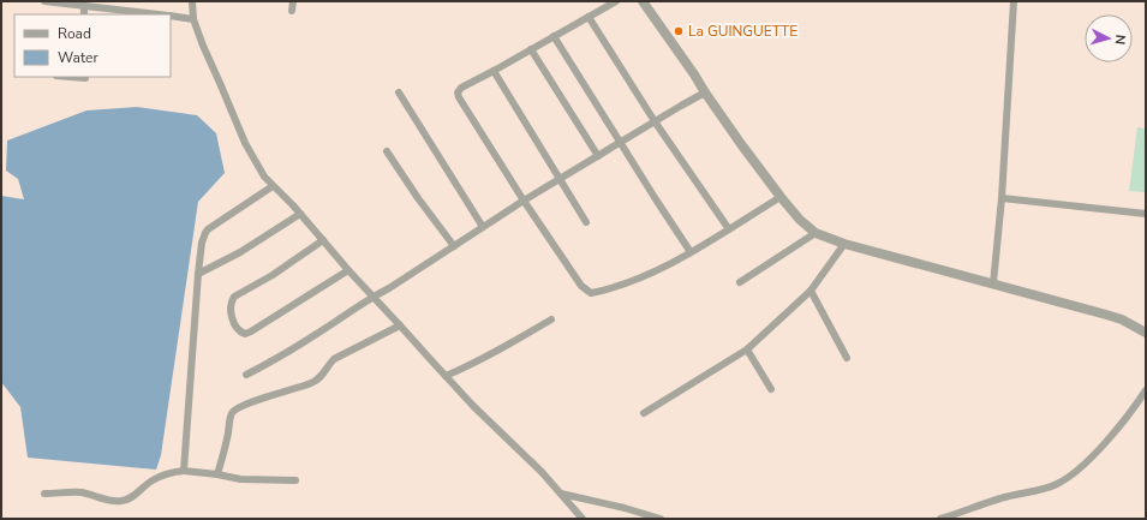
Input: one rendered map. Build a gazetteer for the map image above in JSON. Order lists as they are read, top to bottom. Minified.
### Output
{"places":["La GUINGUETTE"],"legend":["Road","Water"],"north":"right"}
